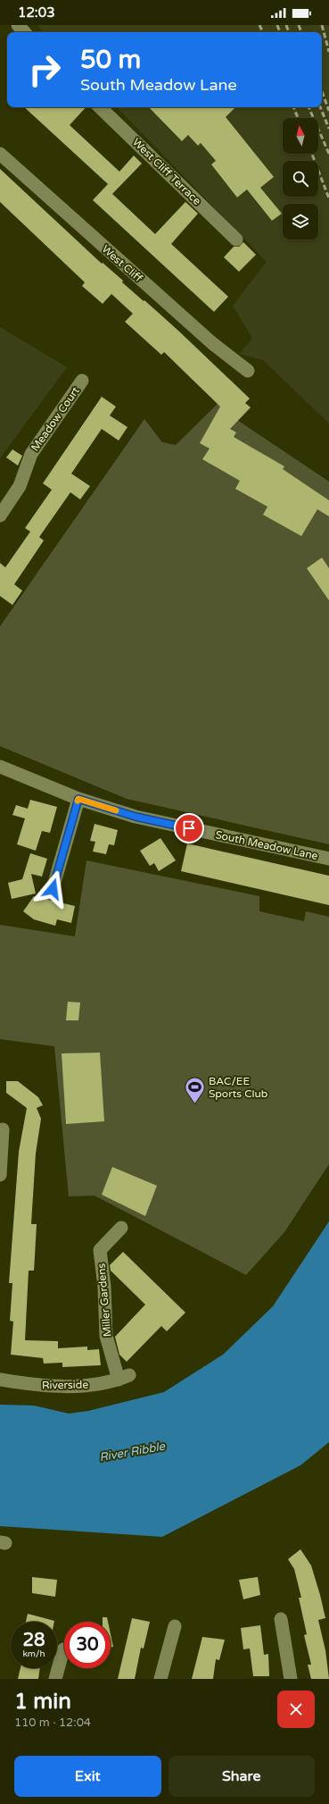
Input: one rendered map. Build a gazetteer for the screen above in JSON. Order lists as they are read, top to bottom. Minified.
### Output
{"streets":{"street":["West Cliff Terrace","West Cliff","Meadow Court","South Meadow Lane","Miller Gardens","Riverside"]},"crossings":[["Miller Gardens","Riverside"]],"water":["River Ribble"],"places":{"sports":["BAC/EE Sports Club"]},"north":"top","page":{"status":"12:03","turn":["50 m","South Meadow Lane"],"speed":"28 km/h","limit":"30","heading":["1 min","110 m · 12:04"],"buttons":["Exit","Share"]}}
